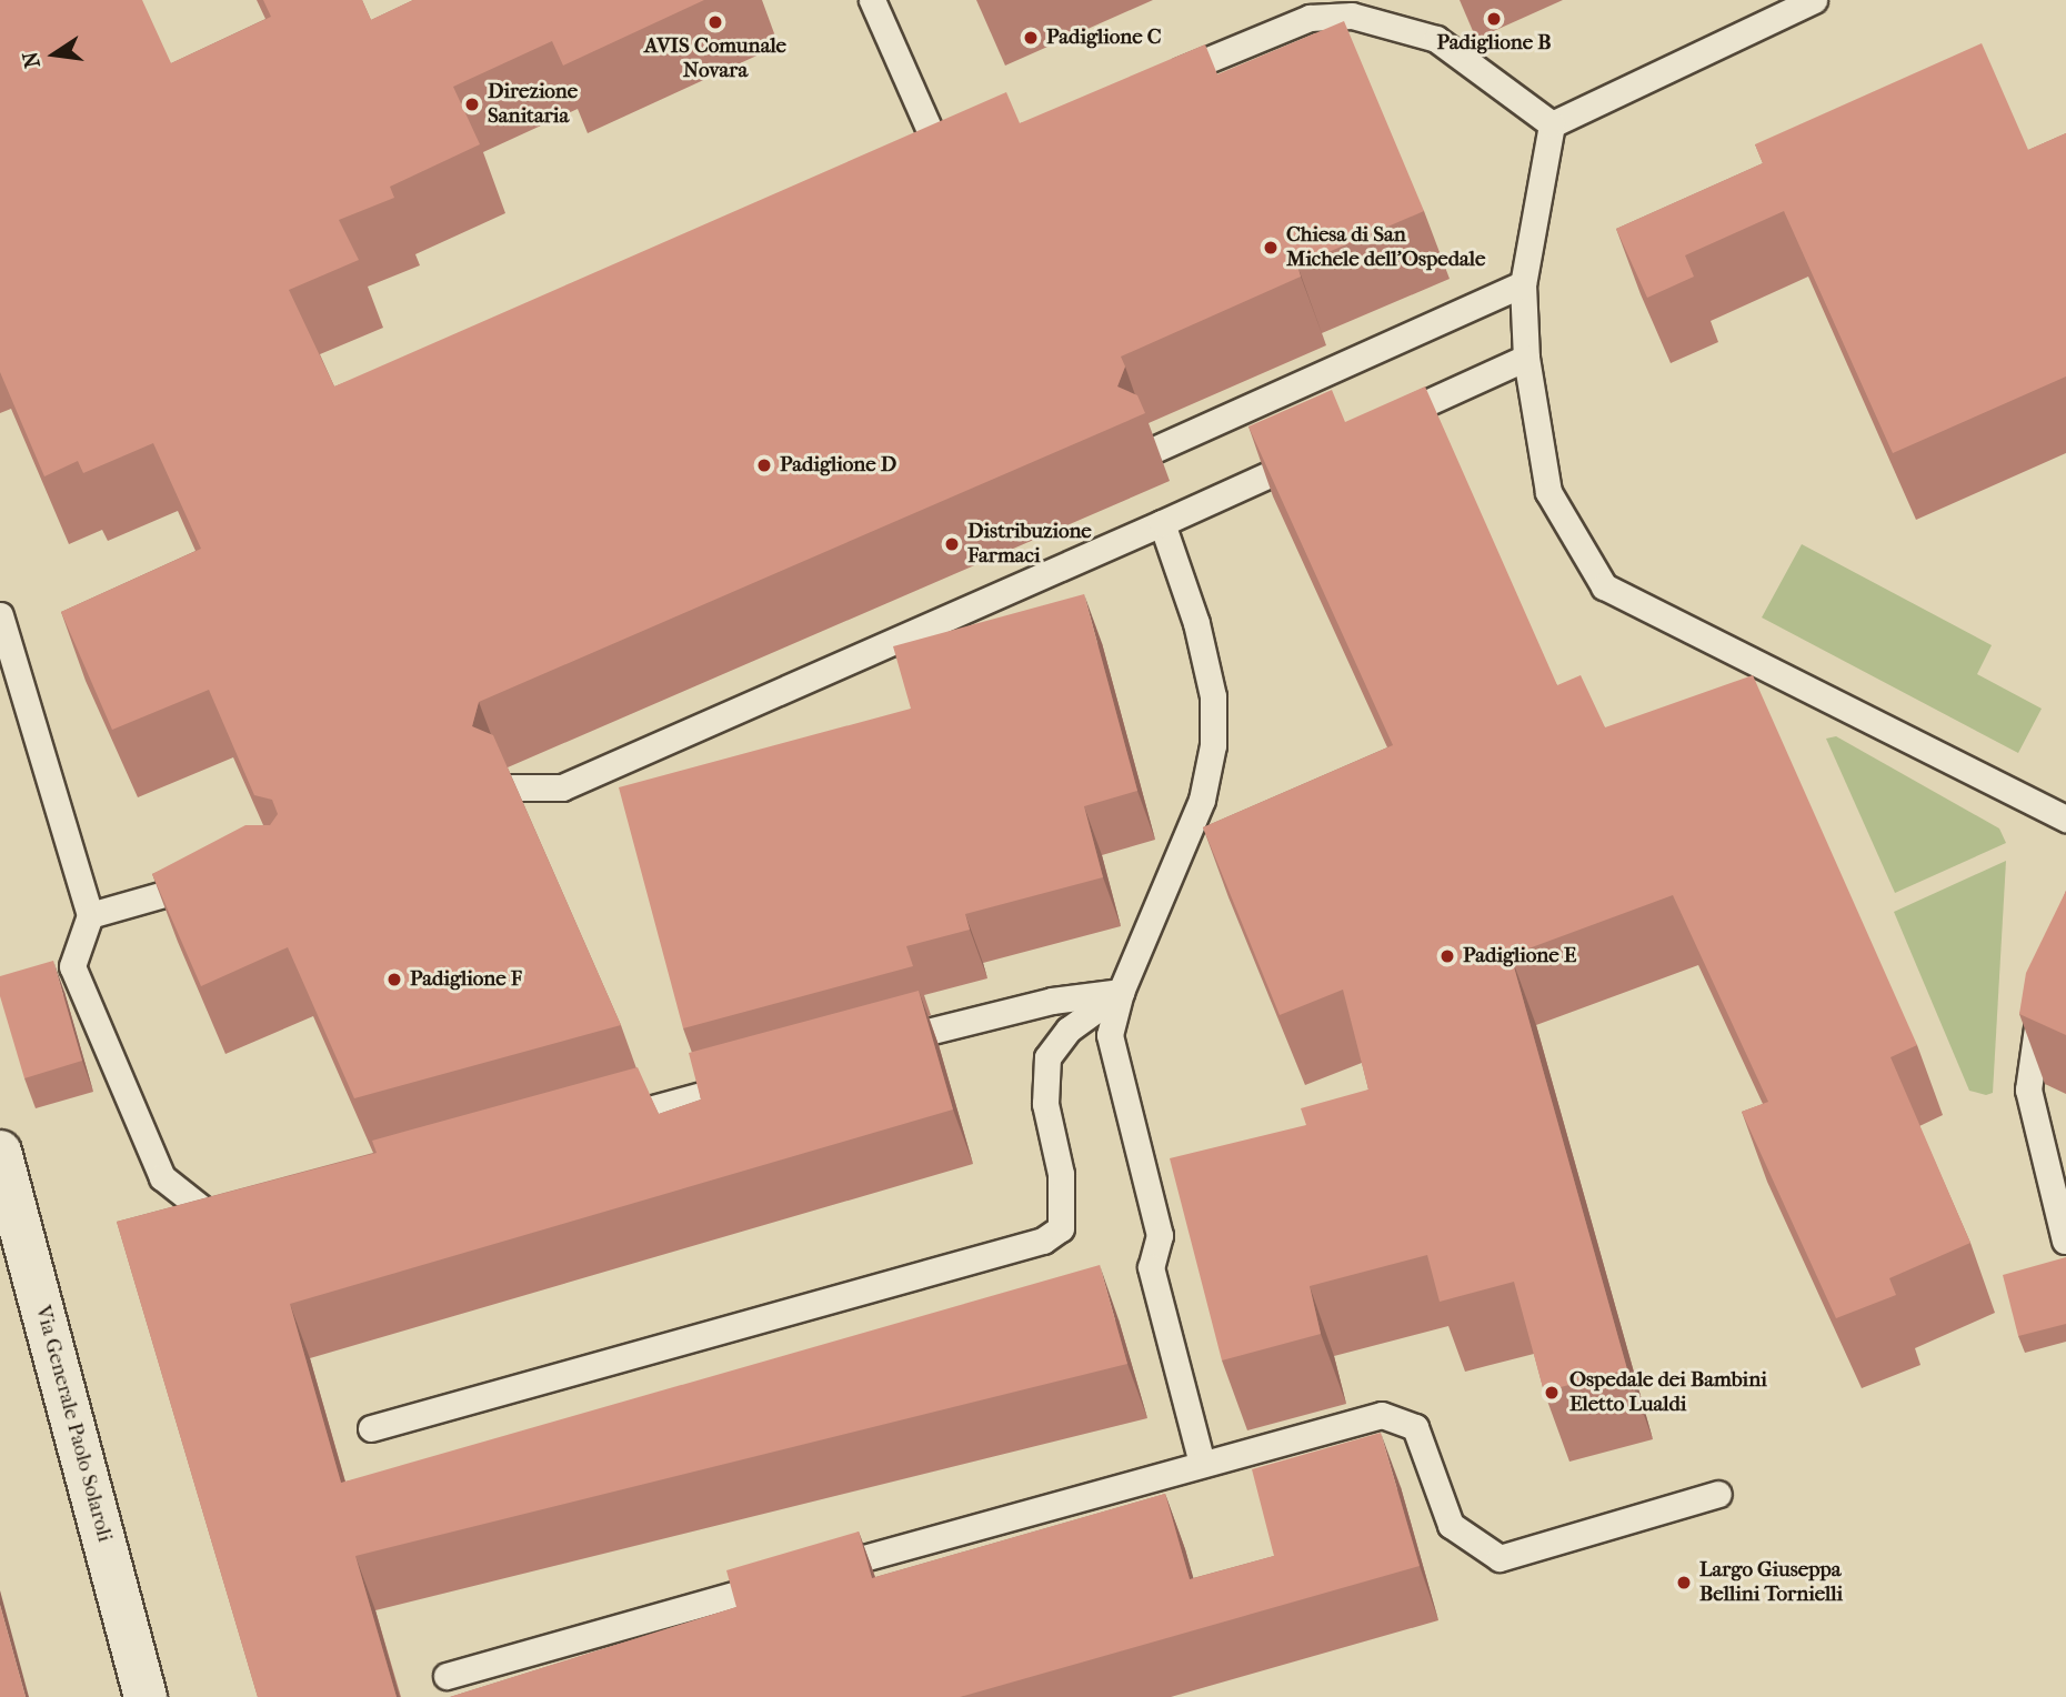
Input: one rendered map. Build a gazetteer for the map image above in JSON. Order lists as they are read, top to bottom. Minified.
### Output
{"streets":{"street":["Via Generale Paolo Solaroli"]},"places":["Padiglione B","AVIS Comunale Novara","Padiglione C","Direzione Sanitaria","Chiesa di San Michele dell'Ospedale","Padiglione D","Distribuzione Farmaci","Padiglione E","Padiglione F","Ospedale dei Bambini Eletto Lualdi","Largo Giuseppa Bellini Tornielli"],"north":"left"}
